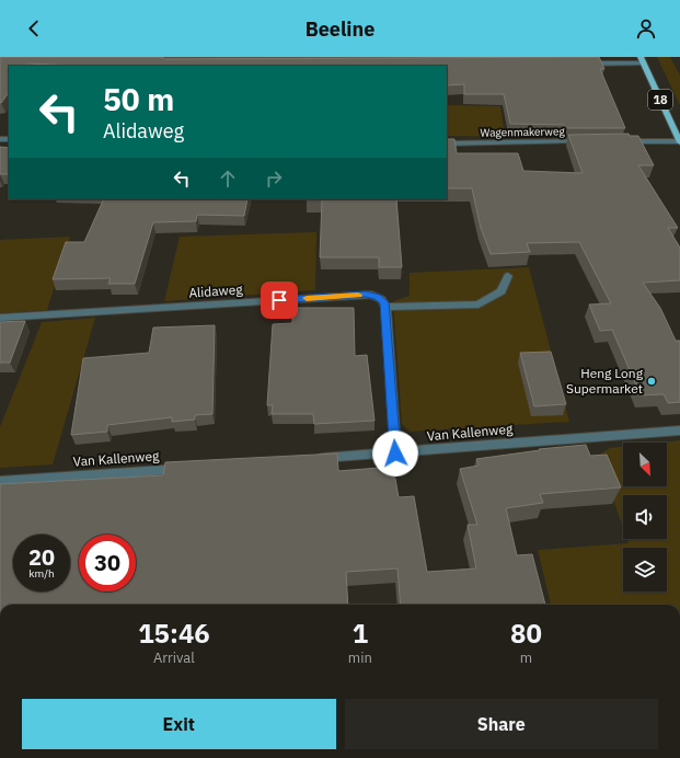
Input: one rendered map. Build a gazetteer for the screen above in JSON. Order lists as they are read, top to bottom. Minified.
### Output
{"streets":{"main road":["18"],"street":["Wagenmakerweg","Alidaweg","Van Kallenweg"]},"places":["Heng Long Supermarket"],"north":"bottom right","page":{"header":"Beeline","turn":["50 m","Alidaweg"],"speed":"20 km/h","limit":"30","eta":["15:46","Arrival","1","min","80","m"],"buttons":["Exit","Share"]}}
